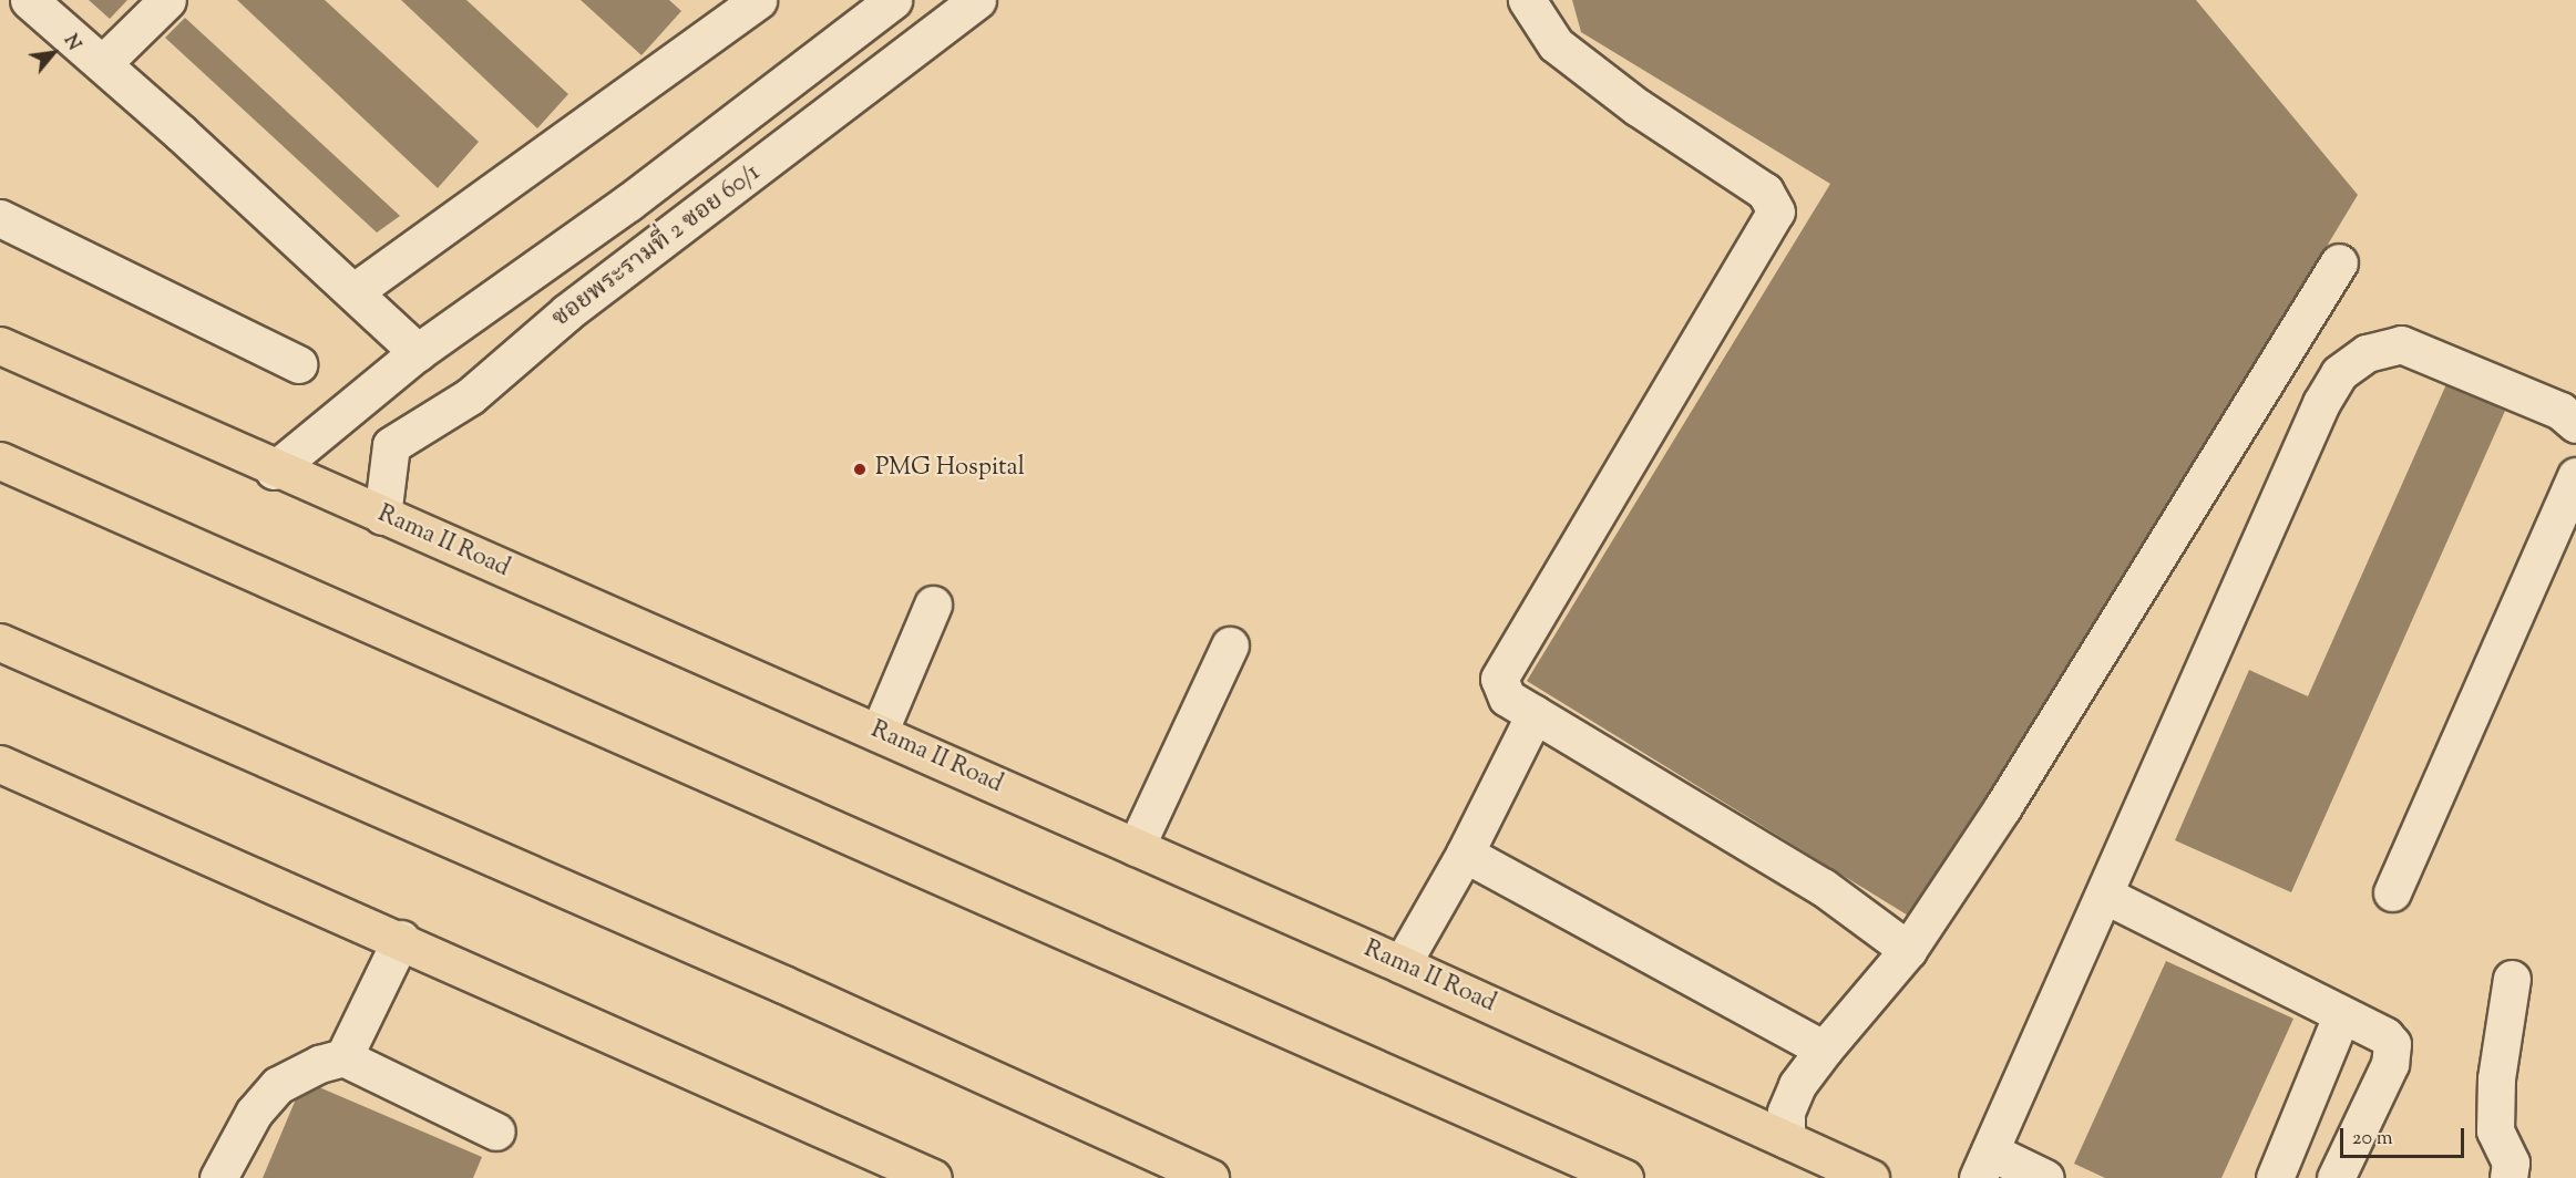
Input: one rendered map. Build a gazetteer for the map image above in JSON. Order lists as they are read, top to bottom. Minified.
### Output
{"streets":{"main road":["Rama II Road"],"street":["ซอยพระรามที่ 2 ซอย 60/1"]},"crossings":[["ซอยพระรามที่ 2 ซอย 60/1","Rama II Road"]],"places":["PMG Hospital"],"scale_bar":"20 m","north":"top right"}
